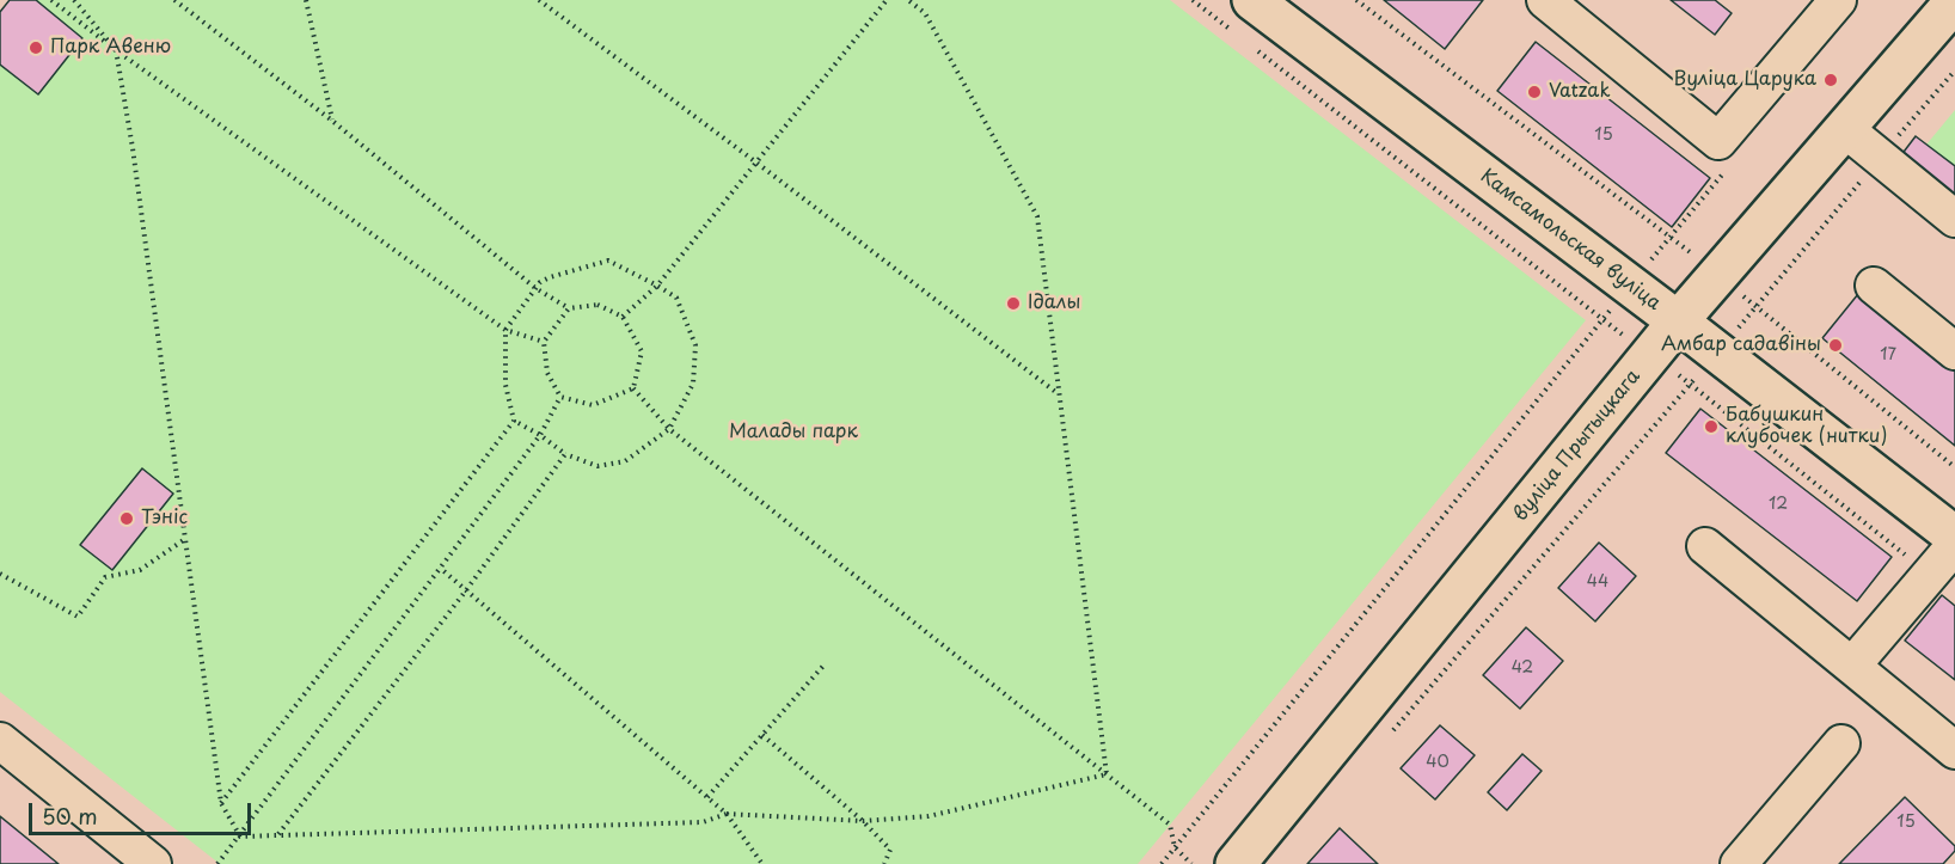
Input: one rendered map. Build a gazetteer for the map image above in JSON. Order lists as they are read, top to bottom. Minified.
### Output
{"streets":{"main road":["Камсамольская вуліца","вуліца Прытыцкага"]},"crossings":[["Камсамольская вуліца","вуліца Прытыцкага"]],"parks":["Малады парк"],"places":["Парк Авеню","Вуліца Царука","Vatzak","Ідалы","Амбар садавіны","Бабушкин клубочек (нитки)","Тэніс"],"house_numbers":["15","17","12","44","42","40","15"],"scale_bar":"50 m"}
